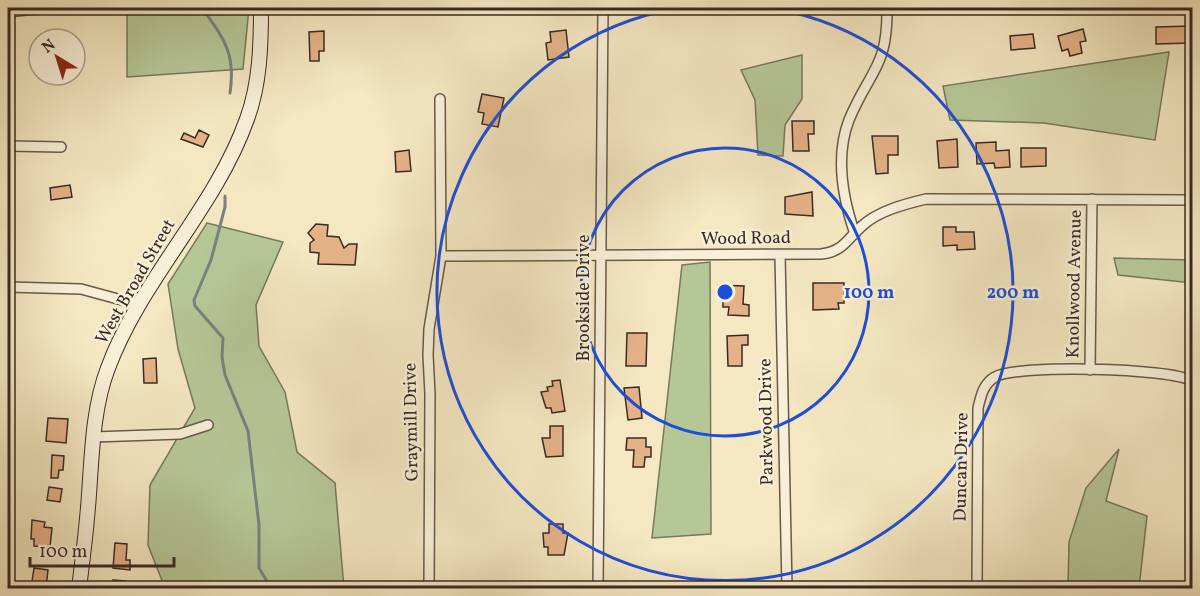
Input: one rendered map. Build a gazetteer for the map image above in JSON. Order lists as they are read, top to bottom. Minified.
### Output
{"streets":{"street":["Wood Road","West Broad Street","Knollwood Avenue","Brookside Drive","Graymill Drive","Parkwood Drive","Duncan Drive"]},"crossings":[["Wood Road","Knollwood Avenue"],["Wood Road","Brookside Drive"],["Wood Road","Graymill Drive"],["Wood Road","Parkwood Drive"],["Knollwood Avenue","Duncan Drive"]],"scale_bar":"100 m","north":"top left","rings":["100 m","200 m"]}
